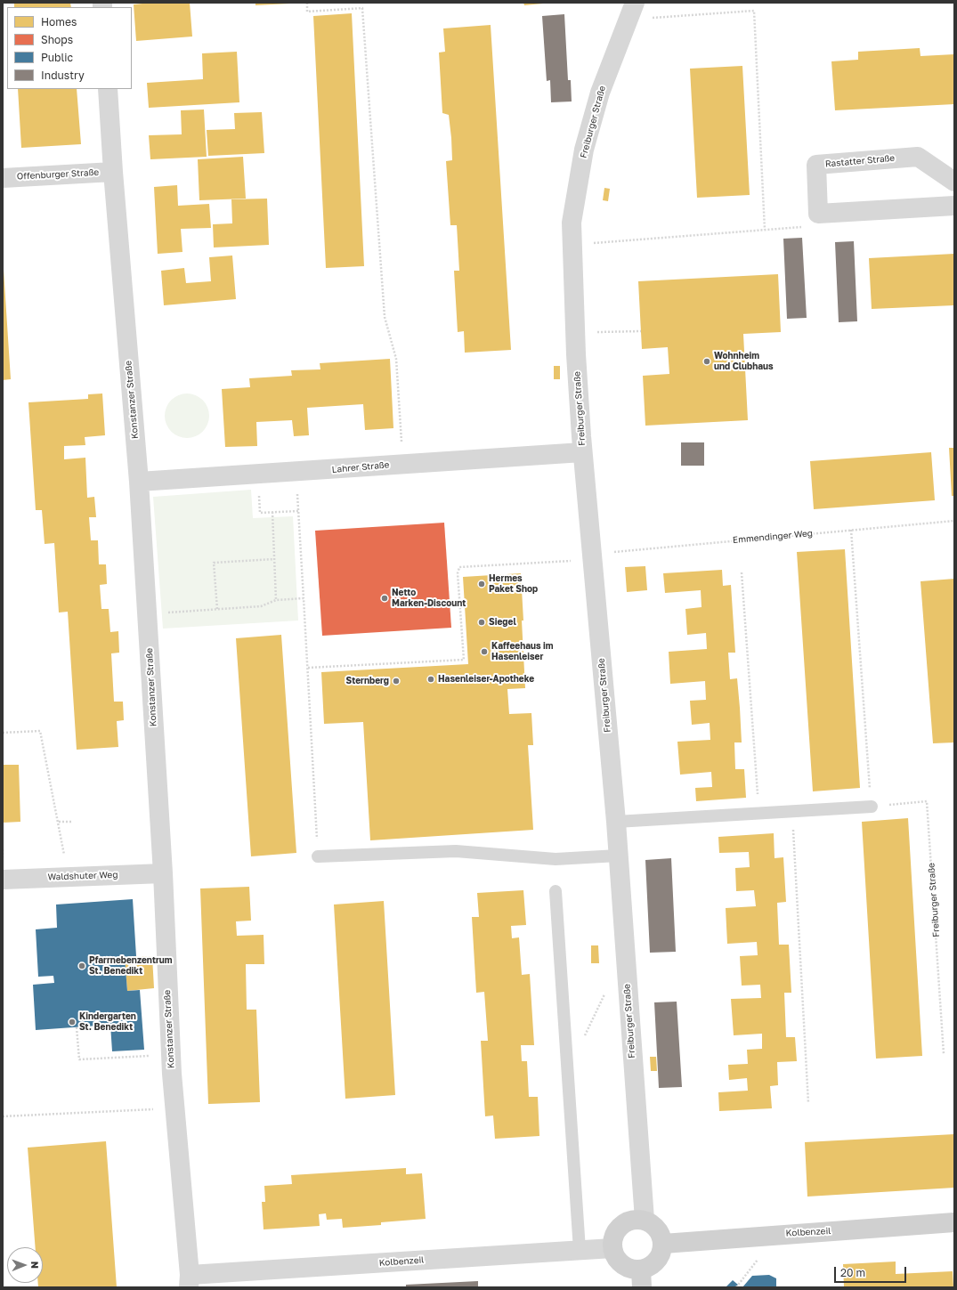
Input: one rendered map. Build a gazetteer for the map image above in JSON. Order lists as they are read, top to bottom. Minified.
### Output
{"streets":{"street":["Freiburger Straße","Rastatter Straße","Offenburger Straße","Konstanzer Straße","Lahrer Straße","Waldshuter Weg","Kolbenzeil"],"path":["Emmendinger Weg"]},"crossings":[["Freiburger Straße","Lahrer Straße"],["Freiburger Straße","Emmendinger Weg"],["Freiburger Straße","Kolbenzeil"],["Offenburger Straße","Konstanzer Straße"],["Konstanzer Straße","Lahrer Straße"],["Konstanzer Straße","Waldshuter Weg"],["Konstanzer Straße","Kolbenzeil"]],"places":["Wohnheim und Clubhaus","Hermes Paket Shop","Netto Marken-Discount","Siegel","Kaffeehaus im Hasenleiser","Hasenleiser-Apotheke","Sternberg","Pfarrnebenzentrum St. Benedikt","Kindergarten St. Benedikt"],"legend":["Homes","Shops","Public","Industry"],"scale_bar":"20 m","north":"right"}
